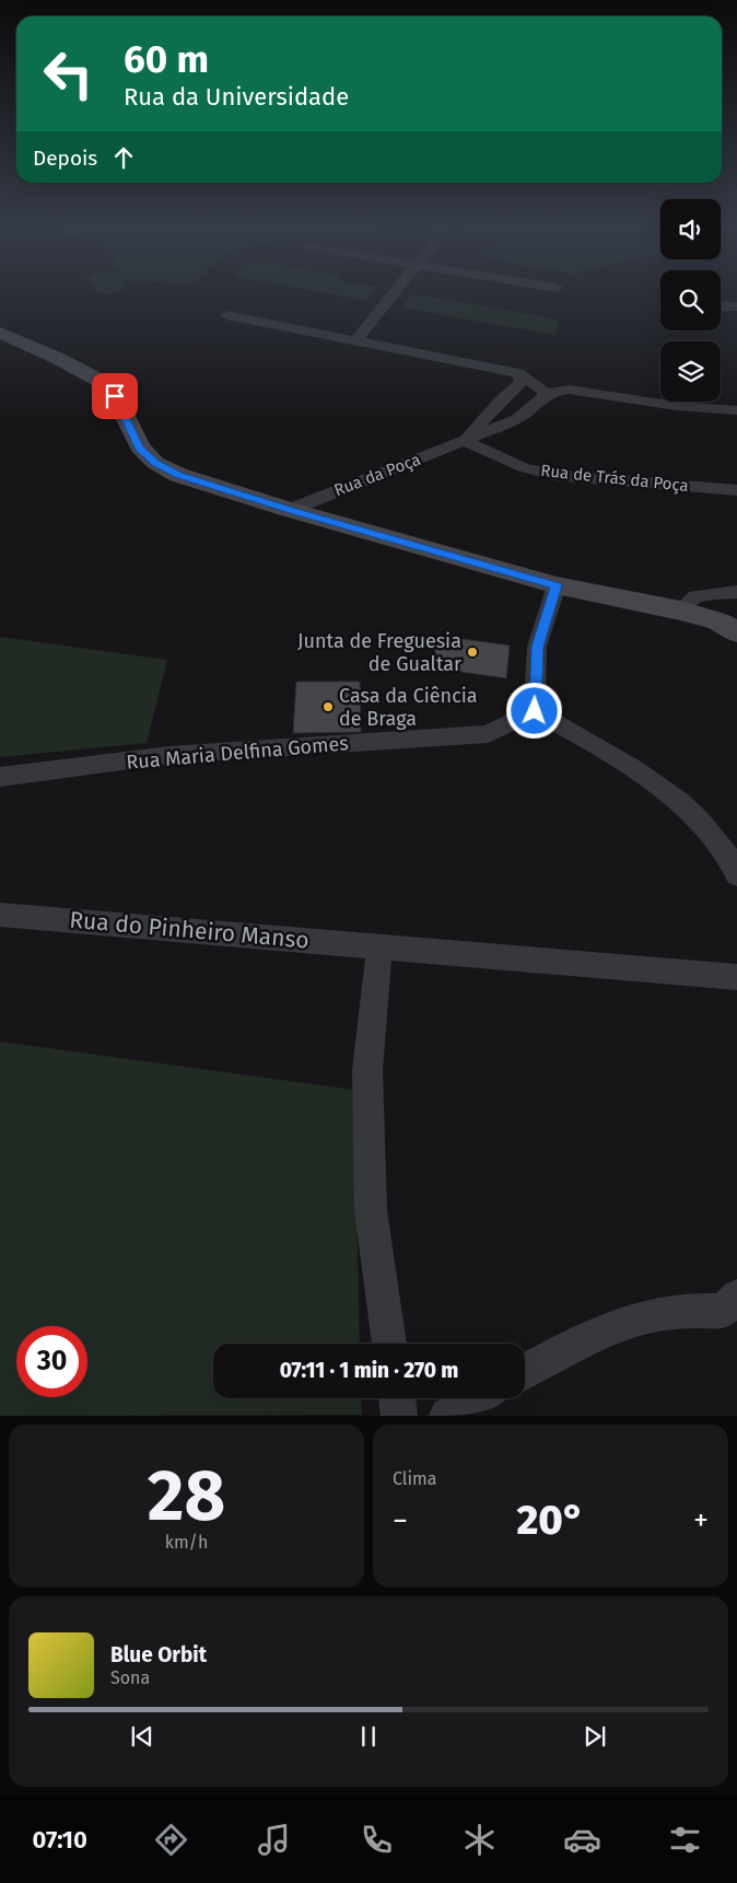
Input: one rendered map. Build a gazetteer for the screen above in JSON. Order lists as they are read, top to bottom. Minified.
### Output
{"streets":{"street":["Rua da Poça","Rua de Trás da Poça","Rua Maria Delfina Gomes","Rua do Pinheiro Manso"]},"crossings":[["Rua da Poça","Rua de Trás da Poça"]],"places":["Junta de Freguesia de Gualtar","Casa da Ciência de Braga"],"page":{"turn":["60 m","Rua da Universidade"],"then":"Depois","limit":"30","trip":"07:11 · 1 min · 270 m","tile":[["28","km/h"],"Clima"],"heat":["−","20°","+"],"song":["Blue Orbit","Sona"],"tabs":"07:10"}}
